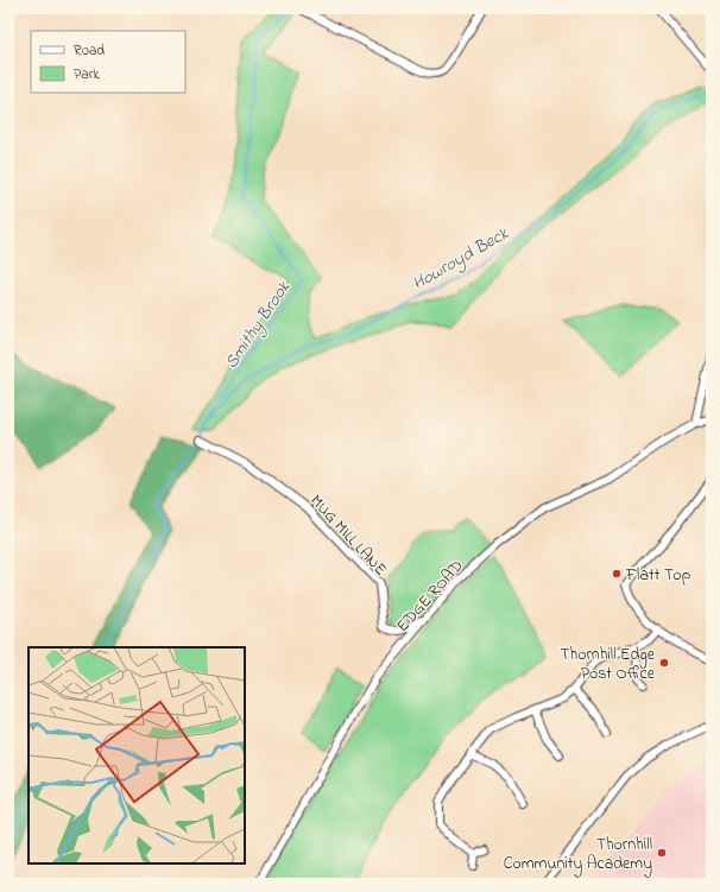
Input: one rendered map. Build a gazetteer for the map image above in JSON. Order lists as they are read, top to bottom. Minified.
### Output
{"streets":{"street":["MUG MILL LANE","EDGE ROAD"]},"crossings":[["MUG MILL LANE","EDGE ROAD"]],"water":["Howroyd Beck","Smithy Brook"],"places":["Flatt Top","Thornhill Edge Post Office","Thornhill Community Academy"],"legend":["Road","Park"]}
